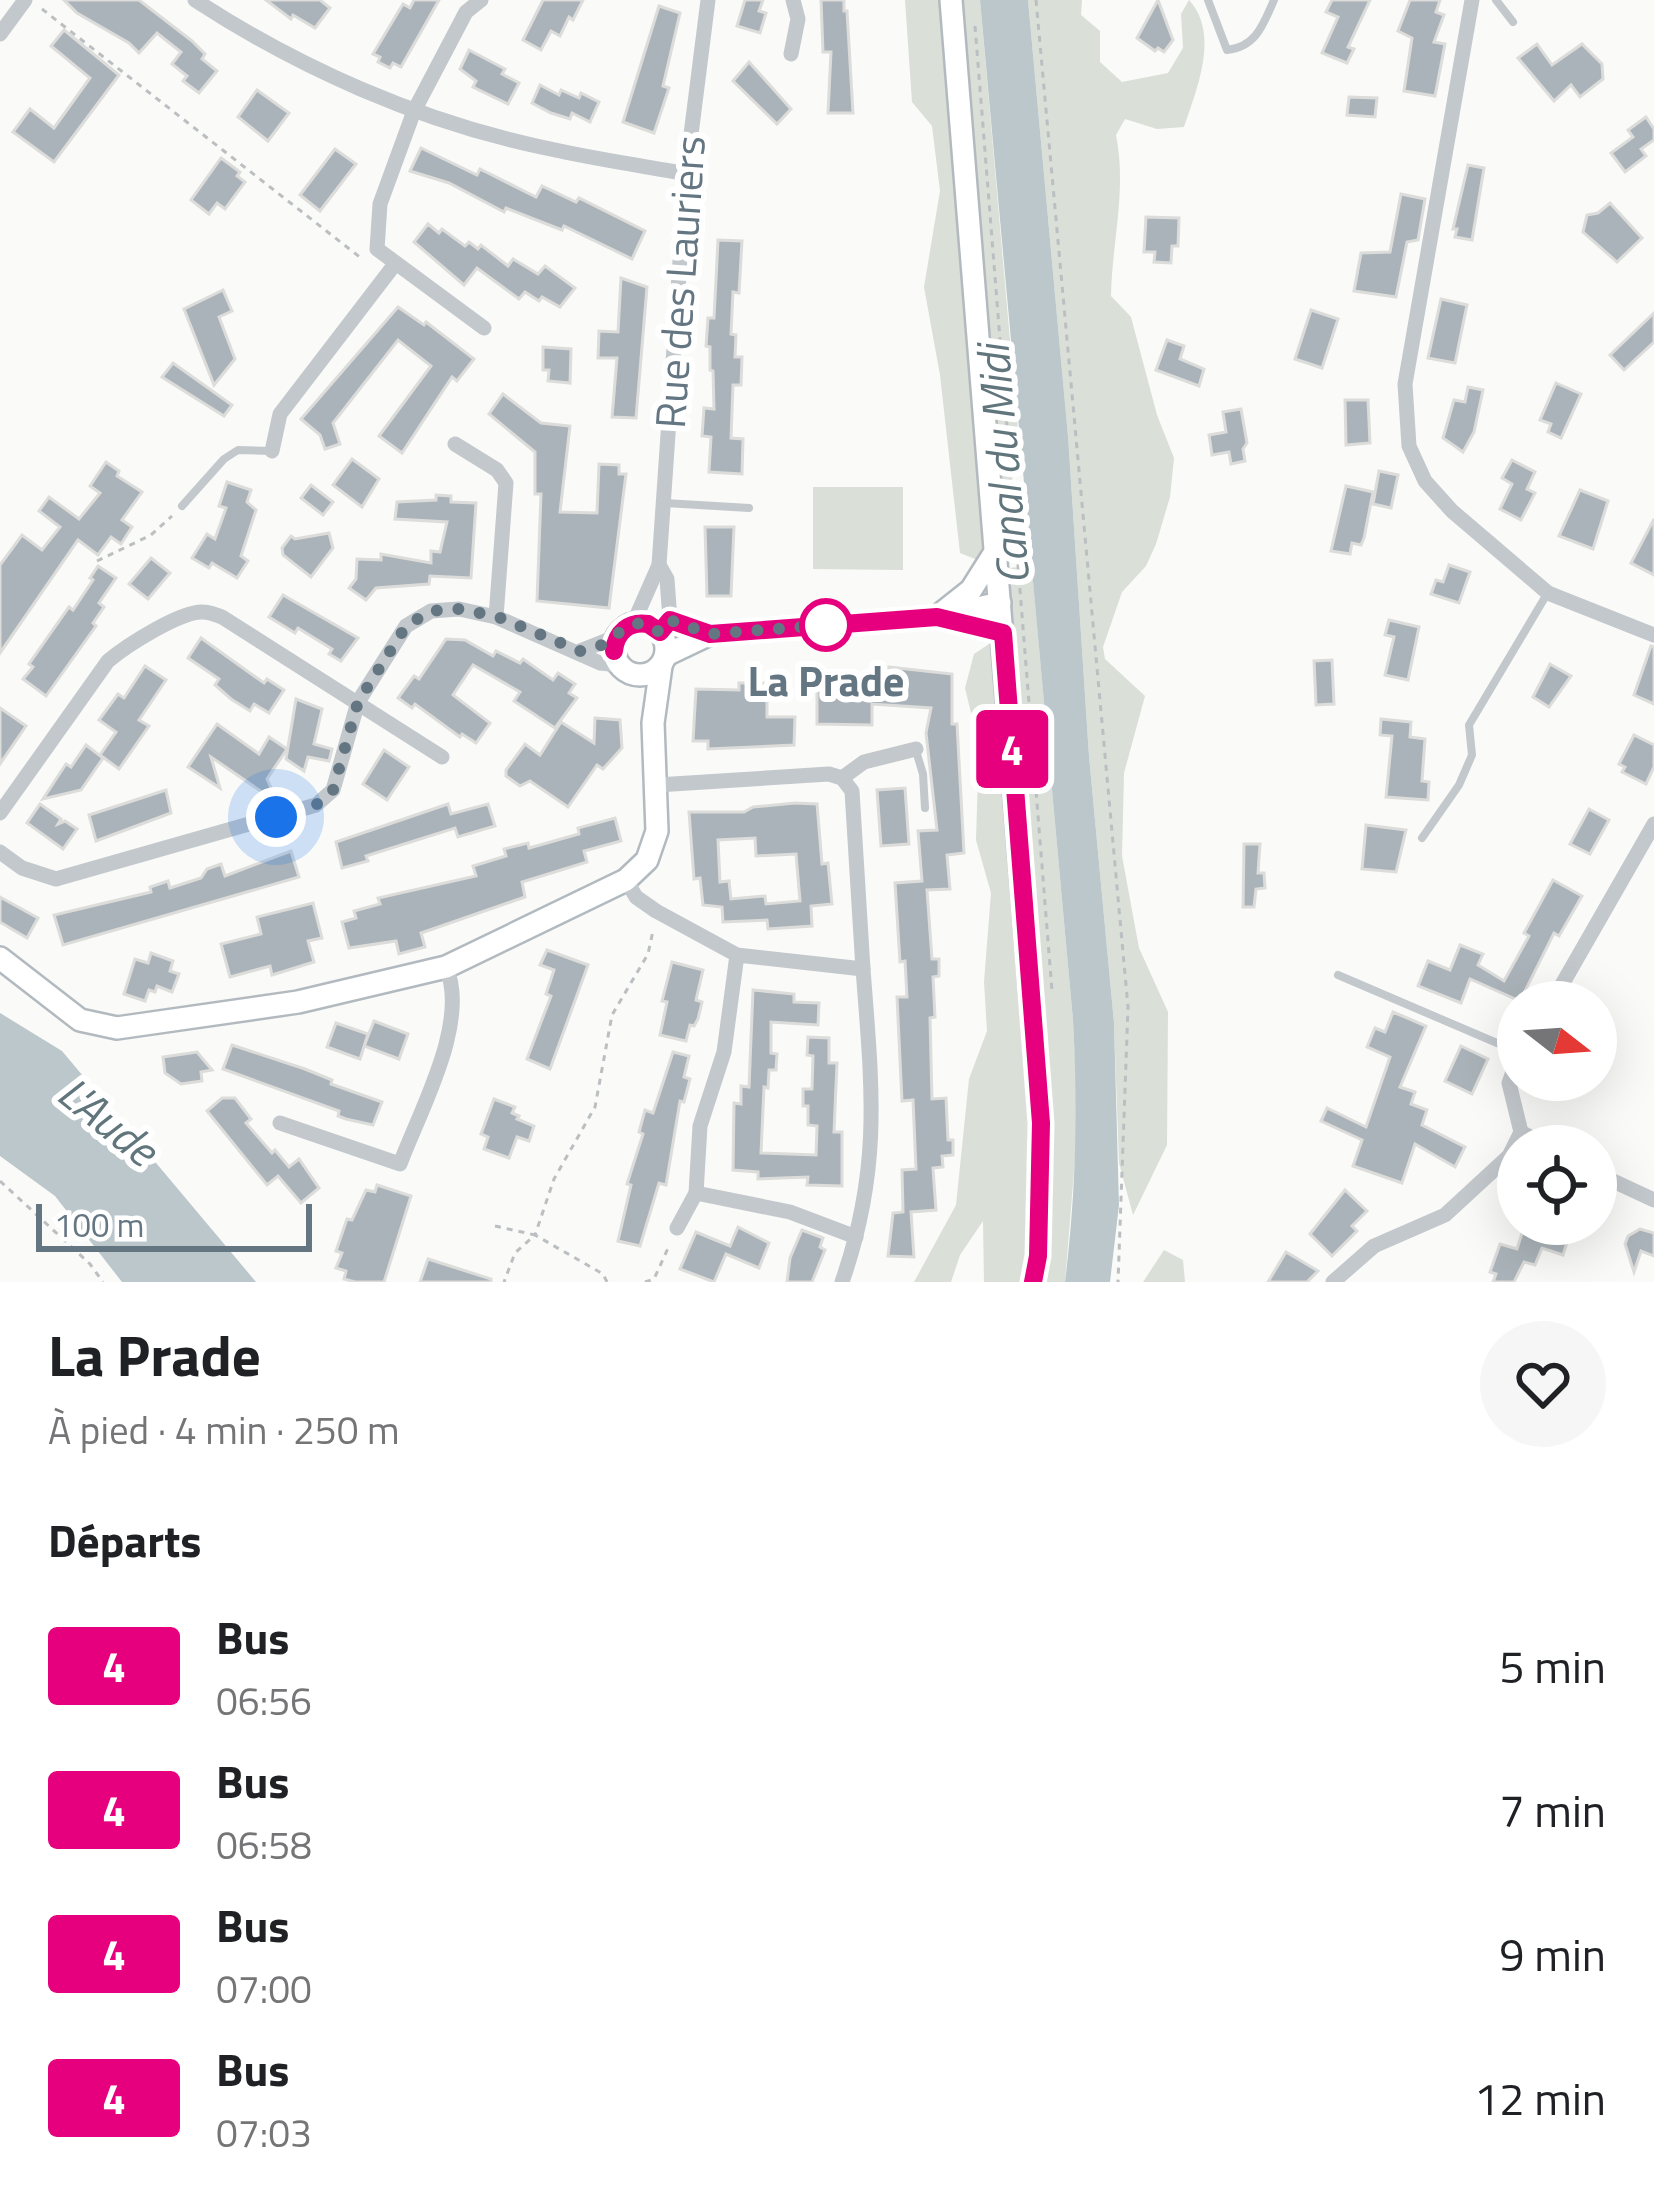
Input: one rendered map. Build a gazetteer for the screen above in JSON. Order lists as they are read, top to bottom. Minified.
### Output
{"streets":{"street":["Rue des Lauriers"]},"water":["Canal du Midi","L'Aude"],"places":["La Prade"],"lines":["bus line 4"],"scale_bar":"100 m","north":"right","page":{"on_map":"4","scale":"100 m","heading":[["La Prade","À pied · 4 min · 250 m"],"Départs"],"list":[{"mark":"4","name":"Bus","note":"06:56","value":"5 min"},{"mark":"4","name":"Bus","note":"06:58","value":"7 min"},{"mark":"4","name":"Bus","note":"07:00","value":"9 min"},{"mark":"4","name":"Bus","note":"07:03","value":"12 min"}]}}
